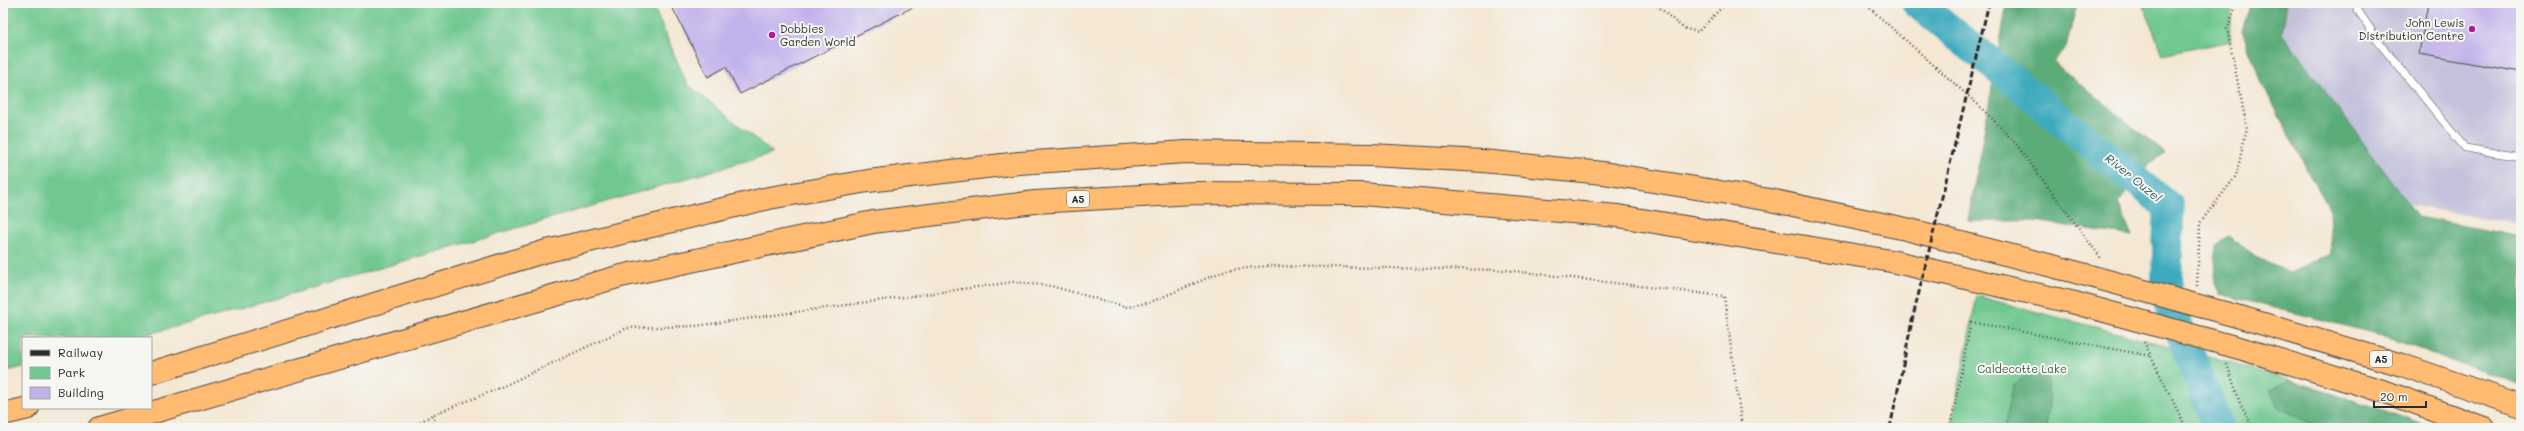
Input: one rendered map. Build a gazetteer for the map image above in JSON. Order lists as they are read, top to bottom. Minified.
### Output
{"streets":{"highway":["A5"]},"water":["River Ouzel"],"parks":["Caldecotte Lake"],"places":["John Lewis Distribution Centre","Dobbies Garden World"],"legend":["Railway","Park","Building"],"scale_bar":"20 m"}
